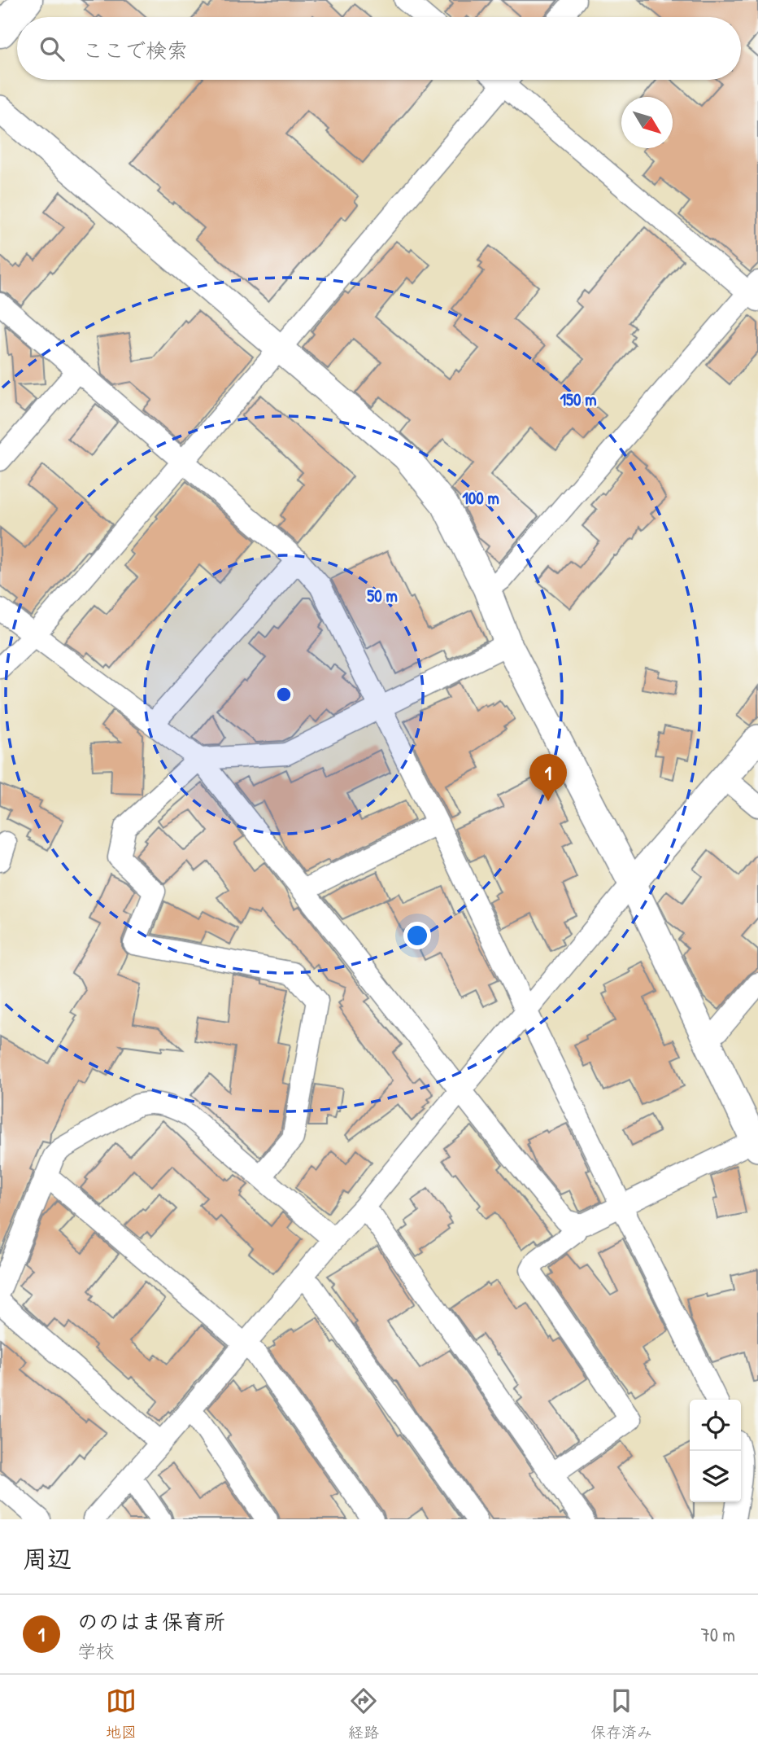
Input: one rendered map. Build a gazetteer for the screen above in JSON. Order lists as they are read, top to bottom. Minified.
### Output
{"north":"bottom right","page":{"search":"ここで検索","pins":"1","heading":"周辺","list":[{"mark":"1","name":"ののはま保育所","note":"学校","value":"70 m"}],"nav":["地図","経路","保存済み"]},"rings":["150 m","100 m","50 m"]}
